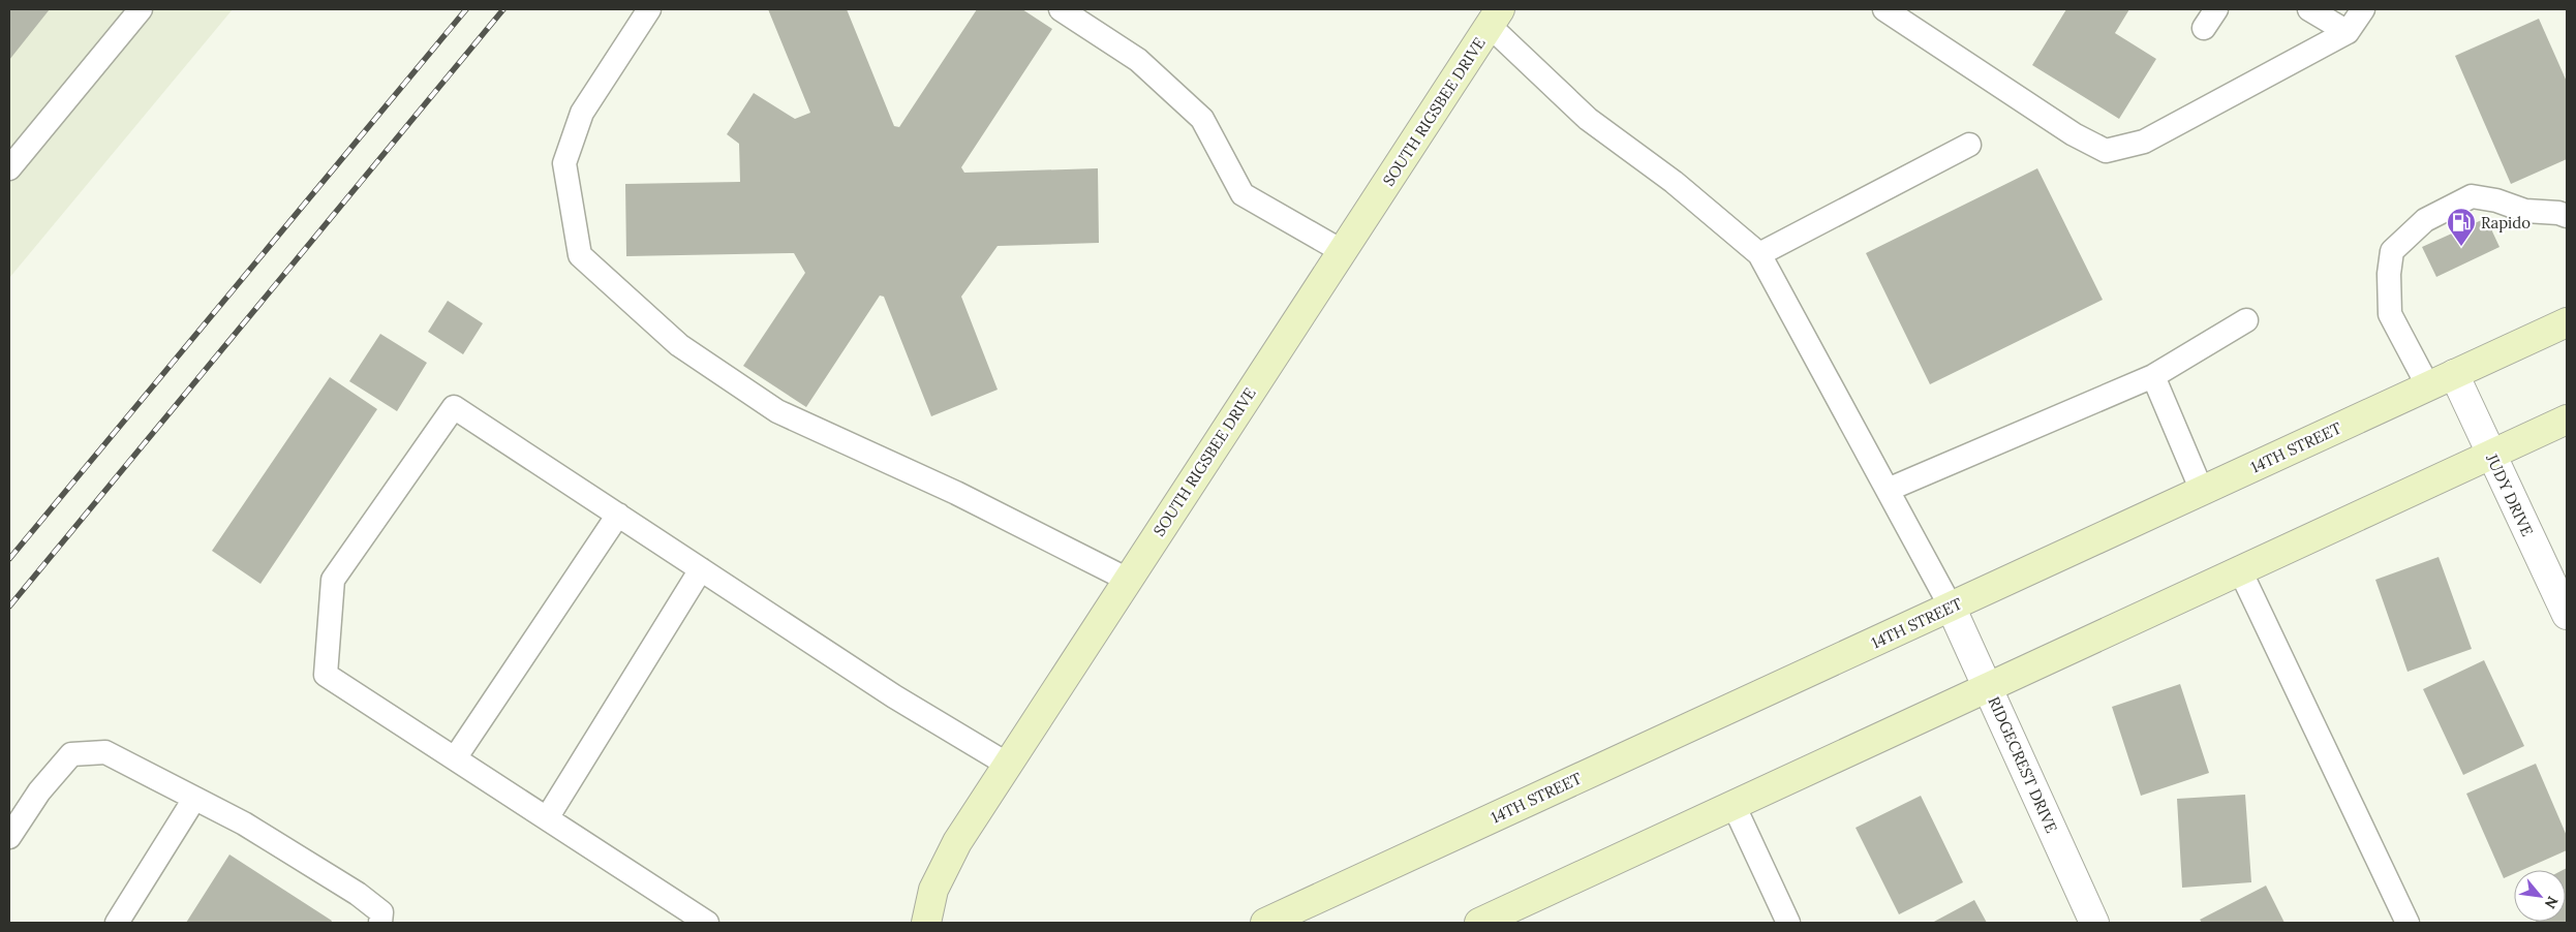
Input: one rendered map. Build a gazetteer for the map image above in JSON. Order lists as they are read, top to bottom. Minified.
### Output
{"streets":{"main road":["SOUTH RIGSBEE DRIVE","14TH STREET"],"street":["JUDY DRIVE","RIDGECREST DRIVE"]},"crossings":[["14TH STREET","JUDY DRIVE"],["14TH STREET","RIDGECREST DRIVE"]],"places":{"fuel station":["Rapido"]},"north":"bottom right"}
